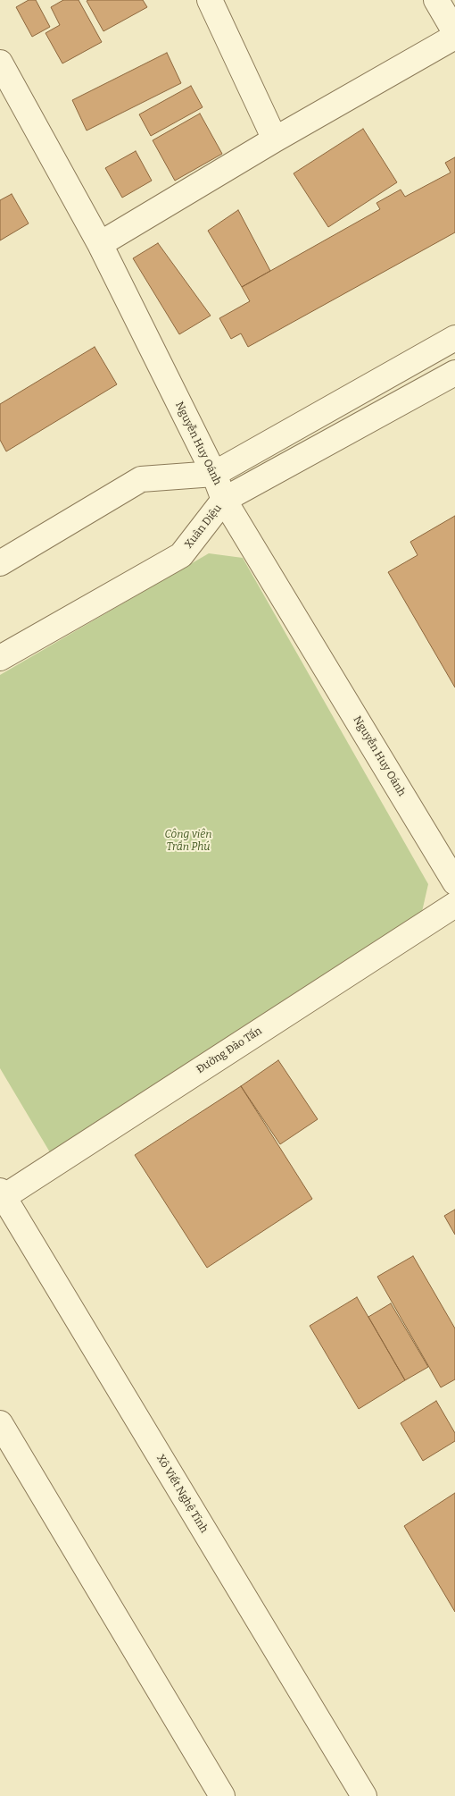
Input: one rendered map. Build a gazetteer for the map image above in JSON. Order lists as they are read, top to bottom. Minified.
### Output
{"streets":{"street":["Nguyễn Huy Oánh","Xuân Diệu","Đường Đào Tấn","Xô Viết Nghệ Tĩnh"]},"crossings":[["Nguyễn Huy Oánh","Xuân Diệu"],["Đường Đào Tấn","Xô Viết Nghệ Tĩnh"]],"parks":["Công viên Trần Phú"]}
